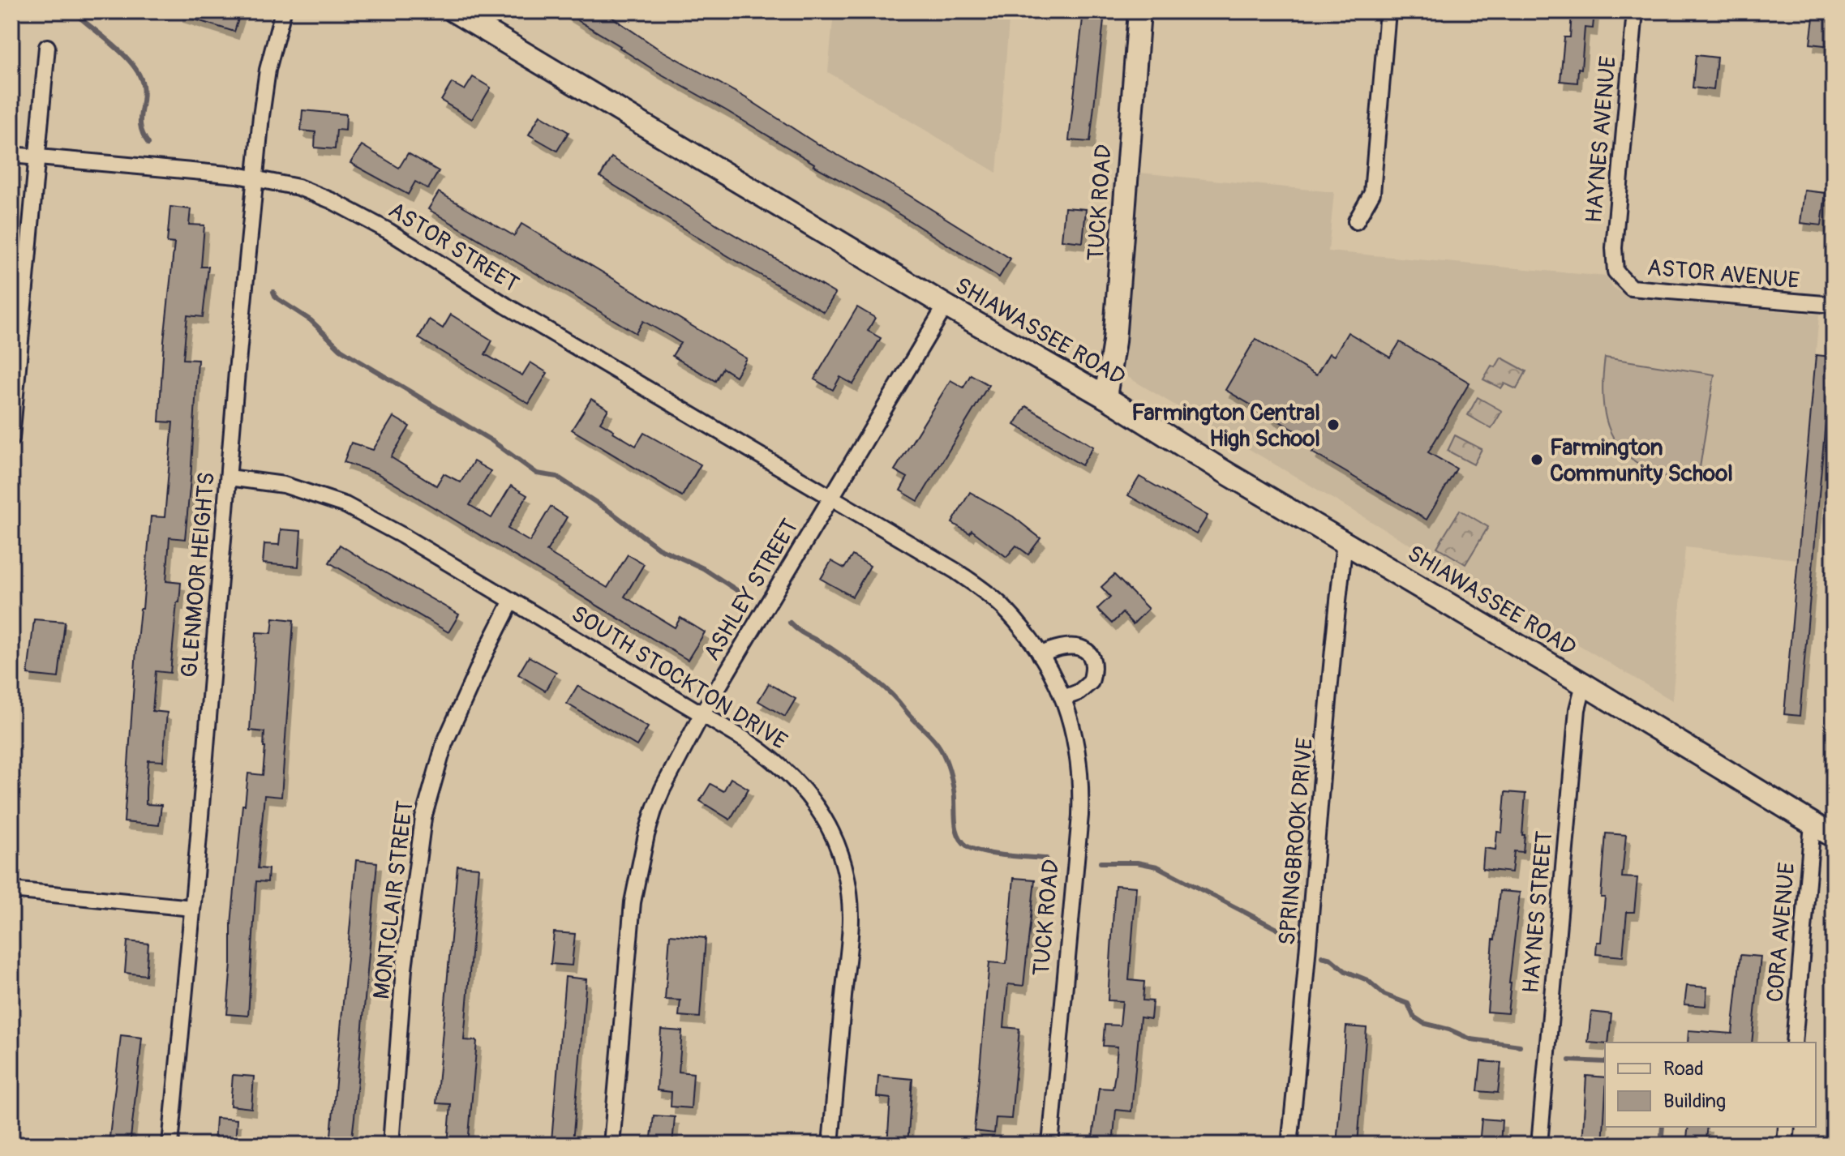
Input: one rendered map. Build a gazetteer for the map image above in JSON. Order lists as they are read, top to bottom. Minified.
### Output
{"streets":{"street":["HAYNES AVENUE","TUCK ROAD","ASTOR STREET","ASTOR AVENUE","SHIAWASSEE ROAD","GLENMOOR HEIGHTS","ASHLEY STREET","SOUTH STOCKTON DRIVE","SPRINGBROOK DRIVE","MONTCLAIR STREET","HAYNES STREET","CORA AVENUE"]},"crossings":[["HAYNES AVENUE","ASTOR AVENUE"],["TUCK ROAD","ASTOR STREET"],["TUCK ROAD","SHIAWASSEE ROAD"],["TUCK ROAD","ASHLEY STREET"],["ASTOR STREET","GLENMOOR HEIGHTS"],["ASTOR STREET","ASHLEY STREET"],["SHIAWASSEE ROAD","ASHLEY STREET"],["SHIAWASSEE ROAD","SPRINGBROOK DRIVE"],["SHIAWASSEE ROAD","HAYNES STREET"],["SHIAWASSEE ROAD","CORA AVENUE"],["GLENMOOR HEIGHTS","SOUTH STOCKTON DRIVE"],["ASHLEY STREET","SOUTH STOCKTON DRIVE"],["SOUTH STOCKTON DRIVE","MONTCLAIR STREET"]],"places":["Farmington Central High School","Farmington Community School"],"legend":["Road","Building"]}
